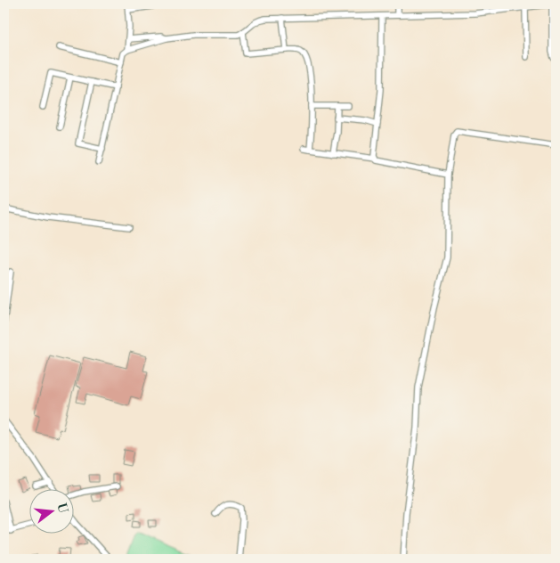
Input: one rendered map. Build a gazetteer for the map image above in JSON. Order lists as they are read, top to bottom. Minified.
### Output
{"north":"right"}
